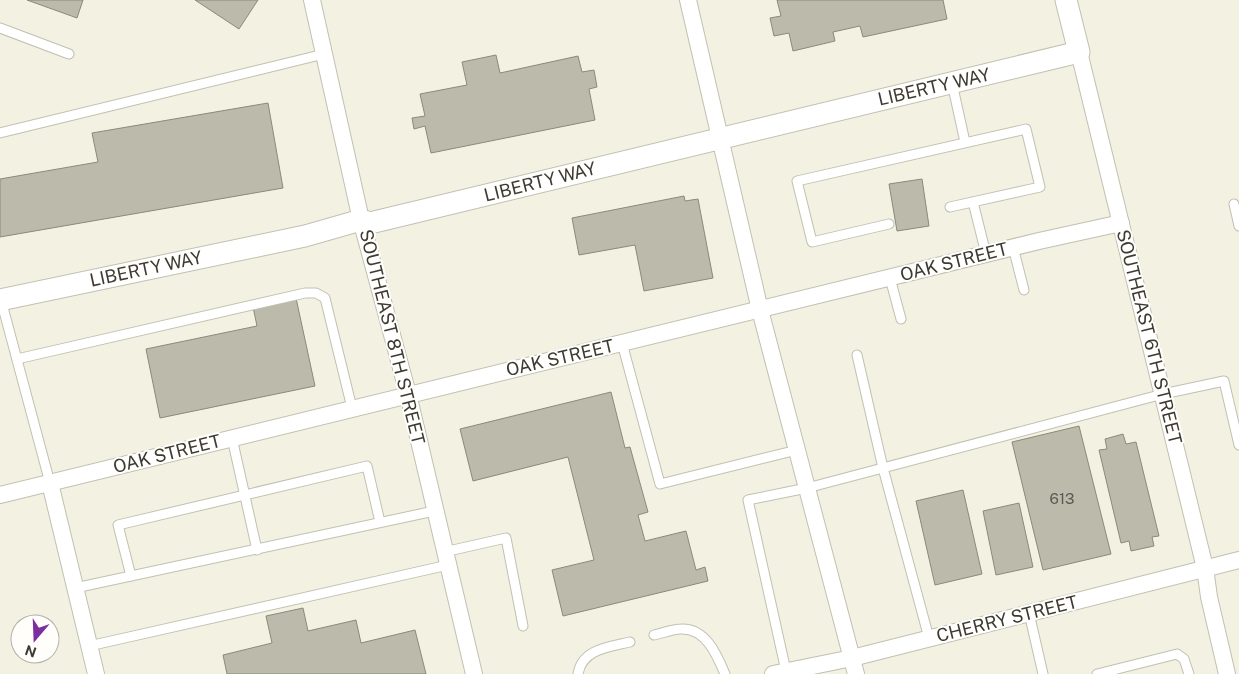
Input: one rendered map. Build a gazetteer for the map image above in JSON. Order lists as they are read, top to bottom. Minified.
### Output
{"streets":{"street":["LIBERTY WAY","OAK STREET","SOUTHEAST 8TH STREET","SOUTHEAST 6TH STREET","CHERRY STREET"]},"crossings":[["LIBERTY WAY","SOUTHEAST 8TH STREET"],["LIBERTY WAY","SOUTHEAST 6TH STREET"],["OAK STREET","SOUTHEAST 8TH STREET"],["OAK STREET","SOUTHEAST 6TH STREET"],["SOUTHEAST 6TH STREET","CHERRY STREET"]],"house_numbers":["613"],"north":"bottom"}
